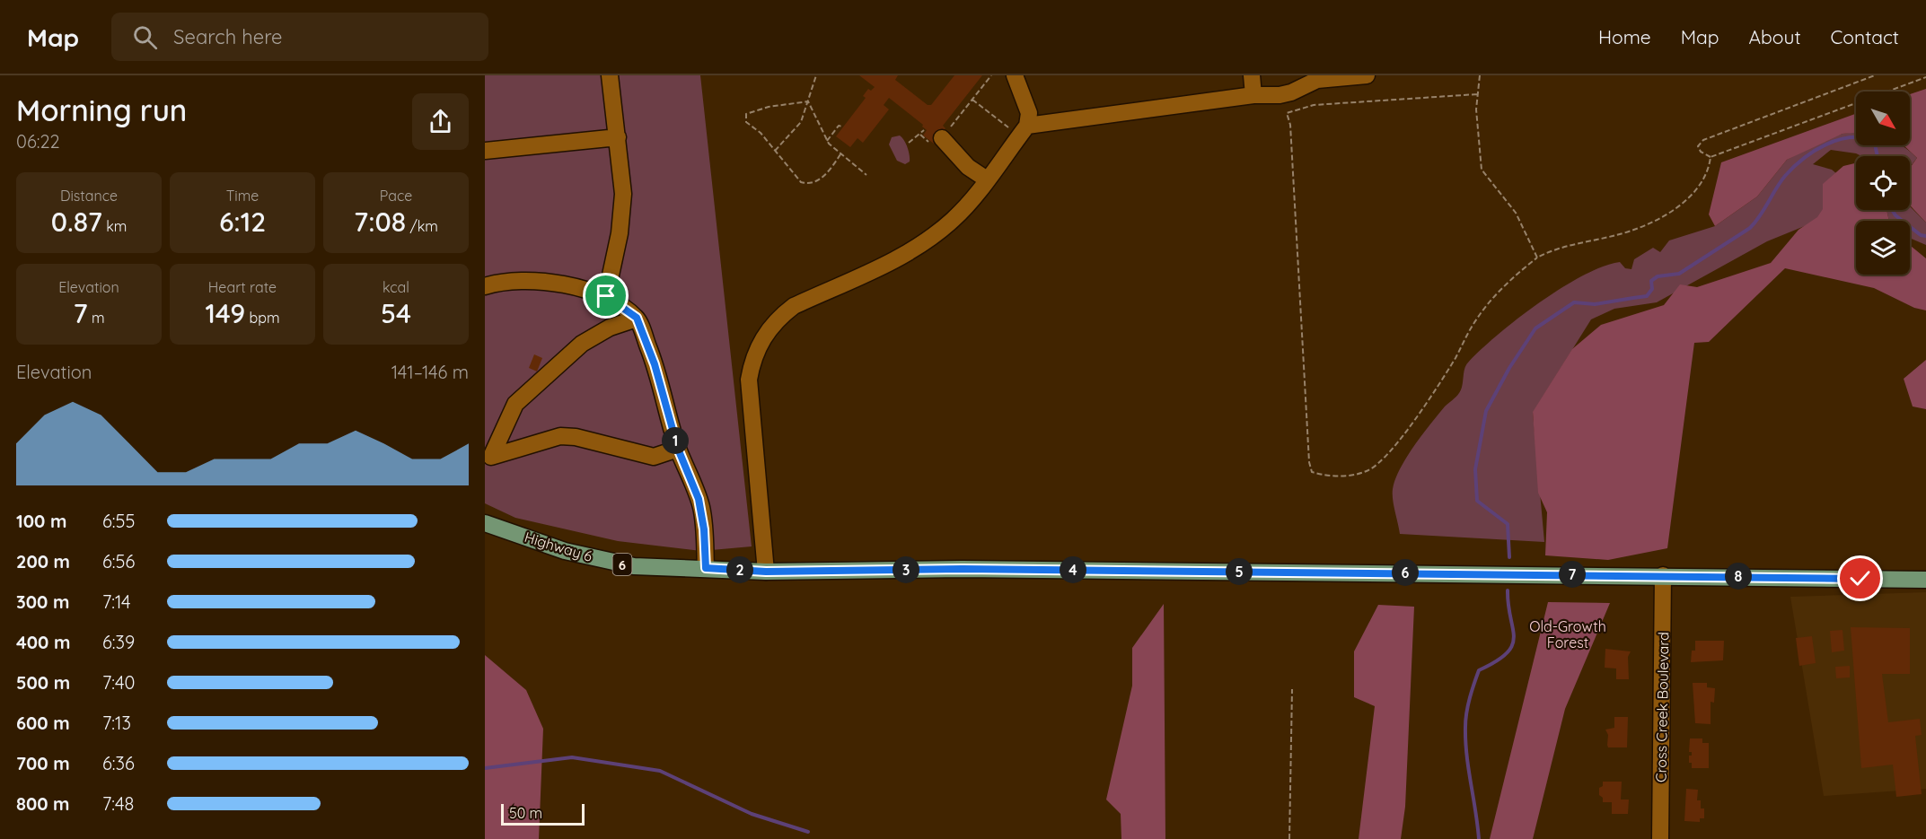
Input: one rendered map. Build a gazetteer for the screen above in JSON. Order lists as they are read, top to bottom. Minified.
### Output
{"streets":{"main road":["Highway 6","6"],"street":["Cross Creek Boulevard"]},"crossings":[["Highway 6","Cross Creek Boulevard"]],"parks":["Old-Growth Forest"],"scale_bar":"50 m","north":"bottom right","page":{"header":"Map","search":"Search here","nav":["Home","Map","About","Contact"],"heading":["Morning run","06:22"],"stats":[["Distance","0.87 km"],["Time","6:12"],["Pace","7:08 /km"],["Elevation","7 m"],["Heart rate","149 bpm"],["kcal","54"]],"chart":["Elevation","141–146 m"],"pins":["1","2","3","4","5","6","7","8"],"list":[{"name":"100 m","note":"6:55"},{"name":"200 m","note":"6:56"},{"name":"300 m","note":"7:14"},{"name":"400 m","note":"6:39"},{"name":"500 m","note":"7:40"},{"name":"600 m","note":"7:13"},{"name":"700 m","note":"6:36"},{"name":"800 m","note":"7:48"}],"scale":"50 m"}}
